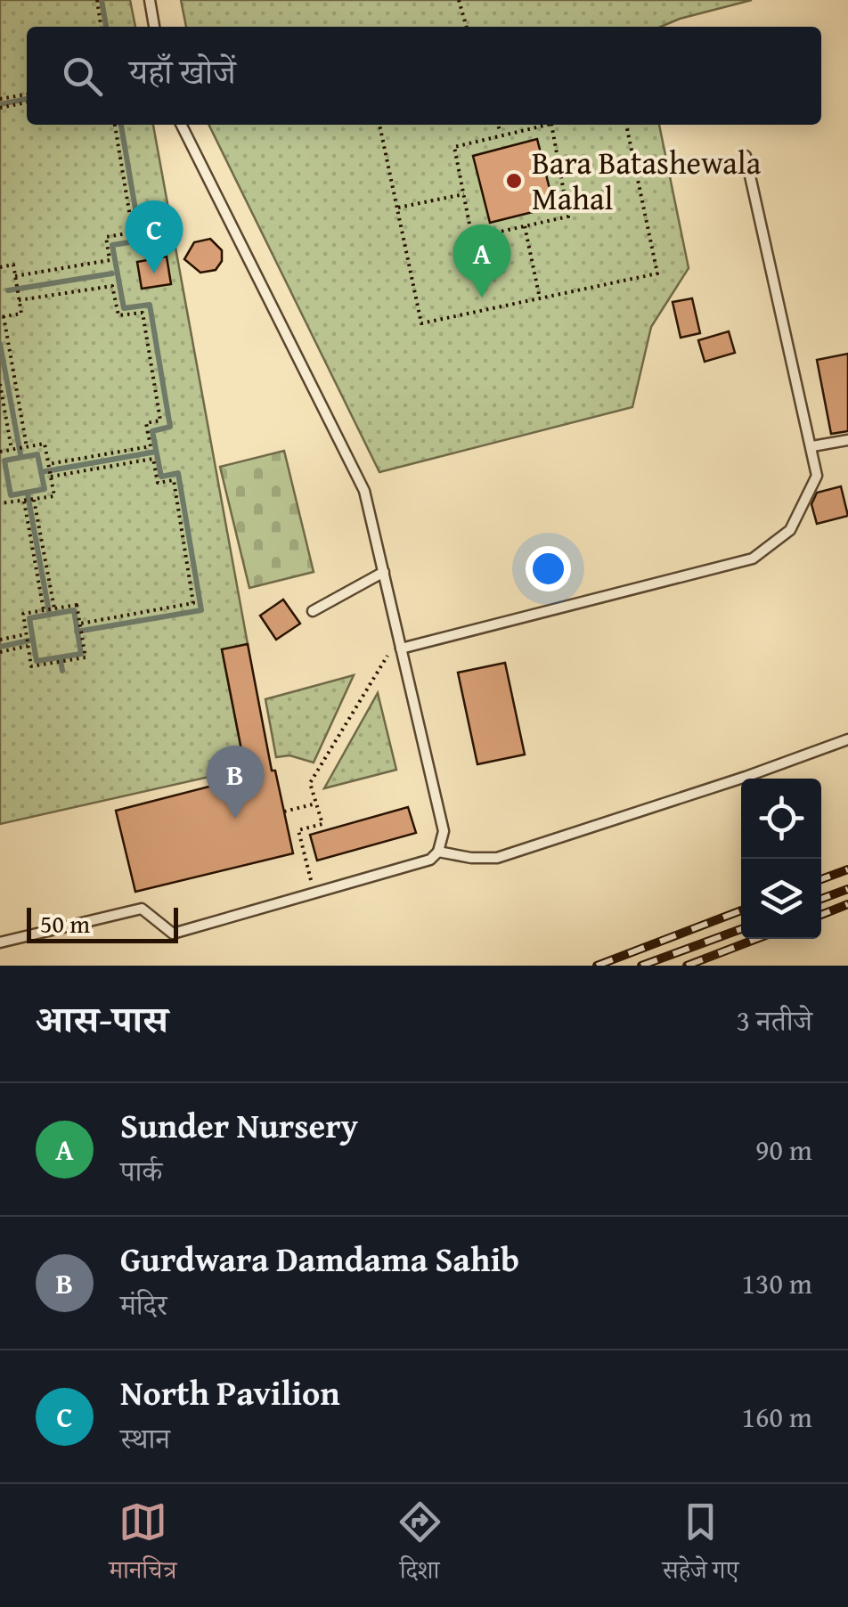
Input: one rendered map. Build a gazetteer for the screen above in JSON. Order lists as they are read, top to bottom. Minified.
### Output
{"places":["Bara Batashewala Mahal"],"scale_bar":"50 m","page":{"search":"यहाँ खोजें","pins":["C","A","B"],"scale":"50 m","heading":["आस-पास","3 नतीजे"],"list":[{"mark":"A","name":"Sunder Nursery","note":"पार्क","value":"90 m"},{"mark":"B","name":"Gurdwara Damdama Sahib","note":"मंदिर","value":"130 m"},{"mark":"C","name":"North Pavilion","note":"स्थान","value":"160 m"}],"nav":["मानचित्र","दिशा","सहेजे गए"]}}
